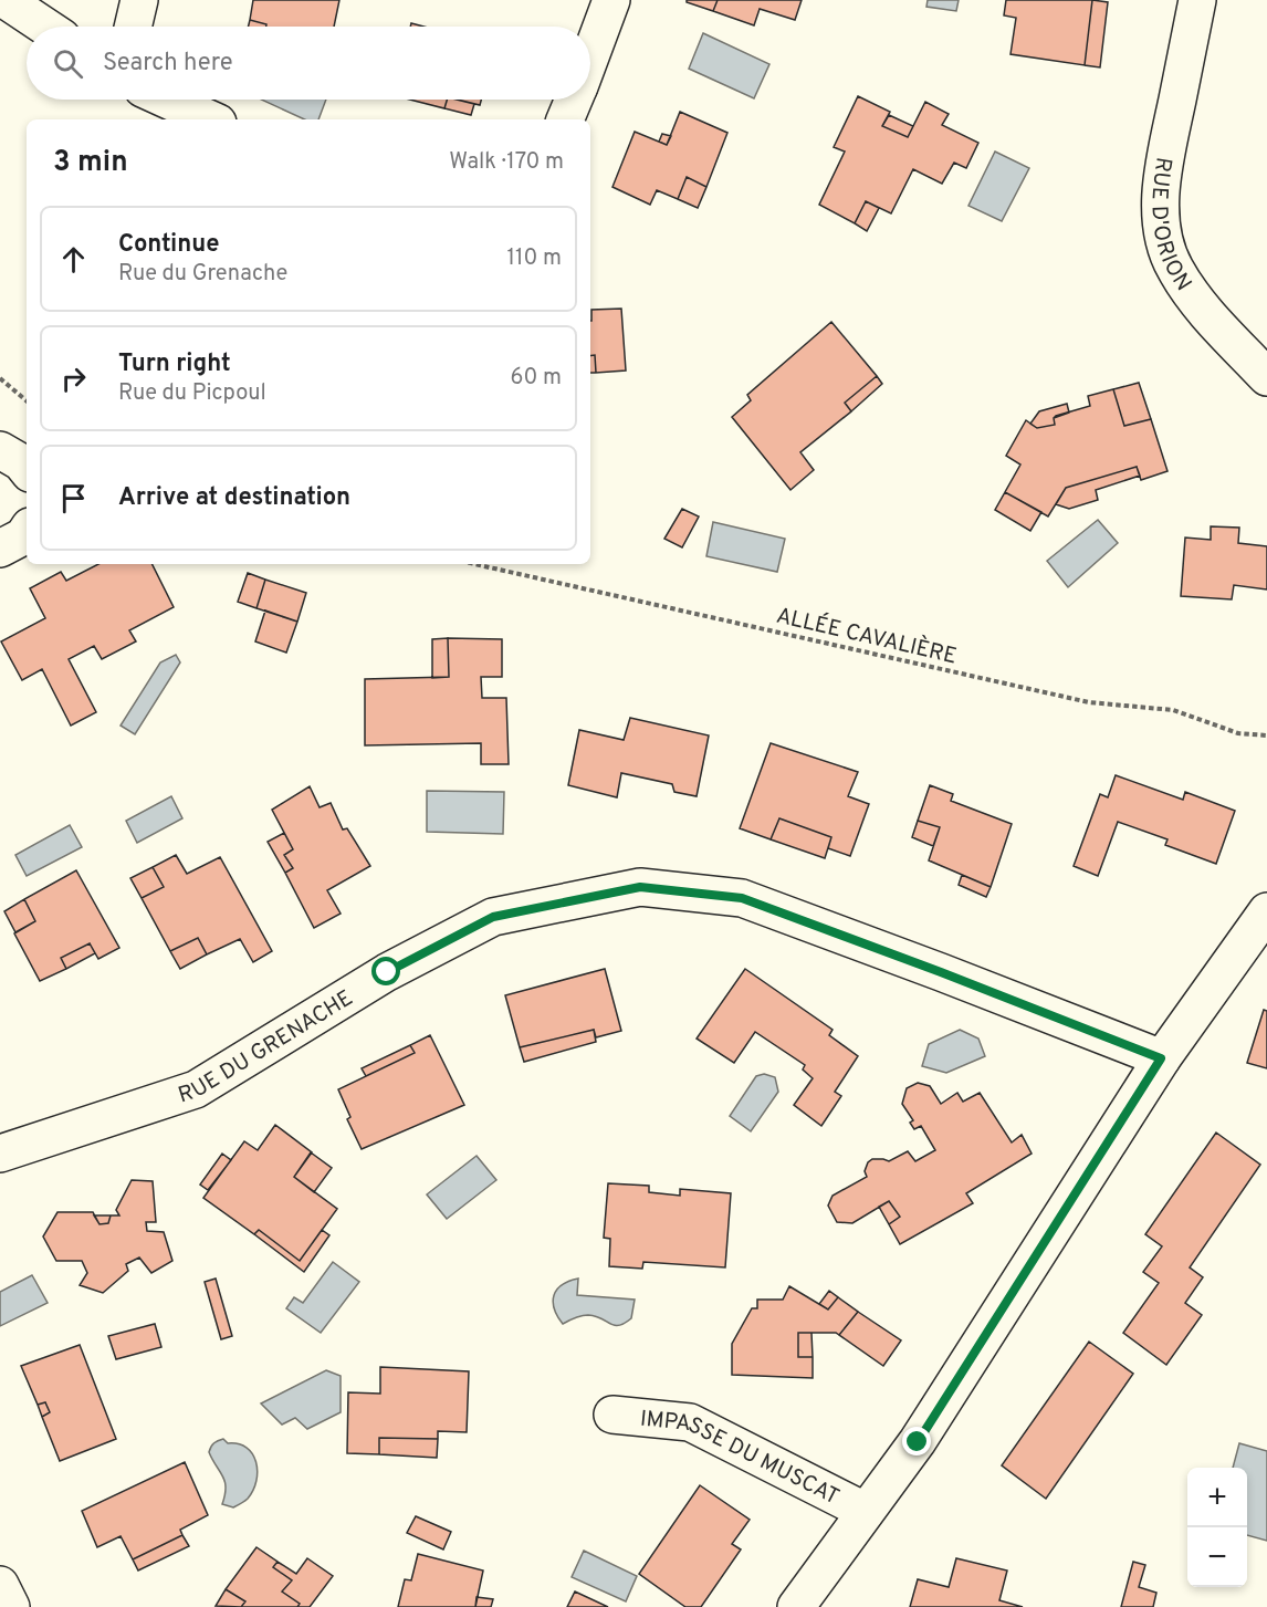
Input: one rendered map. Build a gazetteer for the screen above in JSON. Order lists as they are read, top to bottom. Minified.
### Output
{"streets":{"street":["RUE D'ORION","RUE DU GRENACHE","IMPASSE DU MUSCAT"],"path":["ALLÉE CAVALIÈRE"]},"page":{"search":"Search here","heading":["3 min","Walk · 170 m"],"list":[["Continue","Rue du Grenache","110 m"],["Turn right","Rue du Picpoul","60 m"],"Arrive at destination"],"map_buttons":["+","−"]}}
